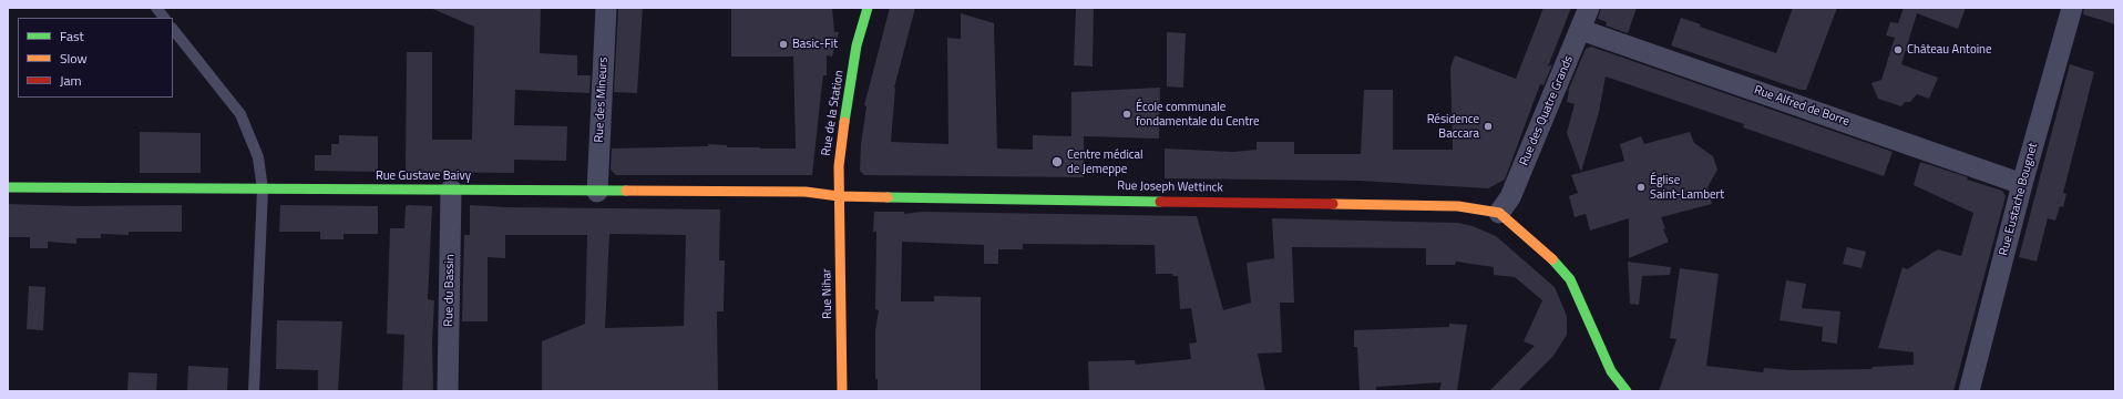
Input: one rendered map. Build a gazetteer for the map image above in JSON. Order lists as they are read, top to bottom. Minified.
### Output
{"streets":{"street":["Rue des Mineurs","Rue Alfred de Borre","Rue des Quatre Grands","Rue de la Station","Rue Gustave Baivy","Rue Joseph Wettinck","Rue Eustache Bougnet","Rue du Bassin","Rue Nihar"]},"crossings":[["Rue des Mineurs","Rue Gustave Baivy"],["Rue Alfred de Borre","Rue des Quatre Grands"],["Rue Alfred de Borre","Rue Eustache Bougnet"],["Rue des Quatre Grands","Rue Joseph Wettinck"],["Rue de la Station","Rue Gustave Baivy"],["Rue de la Station","Rue Joseph Wettinck"],["Rue de la Station","Rue Nihar"],["Rue Gustave Baivy","Rue Joseph Wettinck"],["Rue Gustave Baivy","Rue du Bassin"],["Rue Gustave Baivy","Rue Nihar"],["Rue Joseph Wettinck","Rue Nihar"]],"places":["Basic-Fit","Château Antoine","École communale fondamentale du Centre","Résidence Baccara","Centre médical de Jemeppe","Église Saint-Lambert"],"legend":["Fast","Slow","Jam"]}
